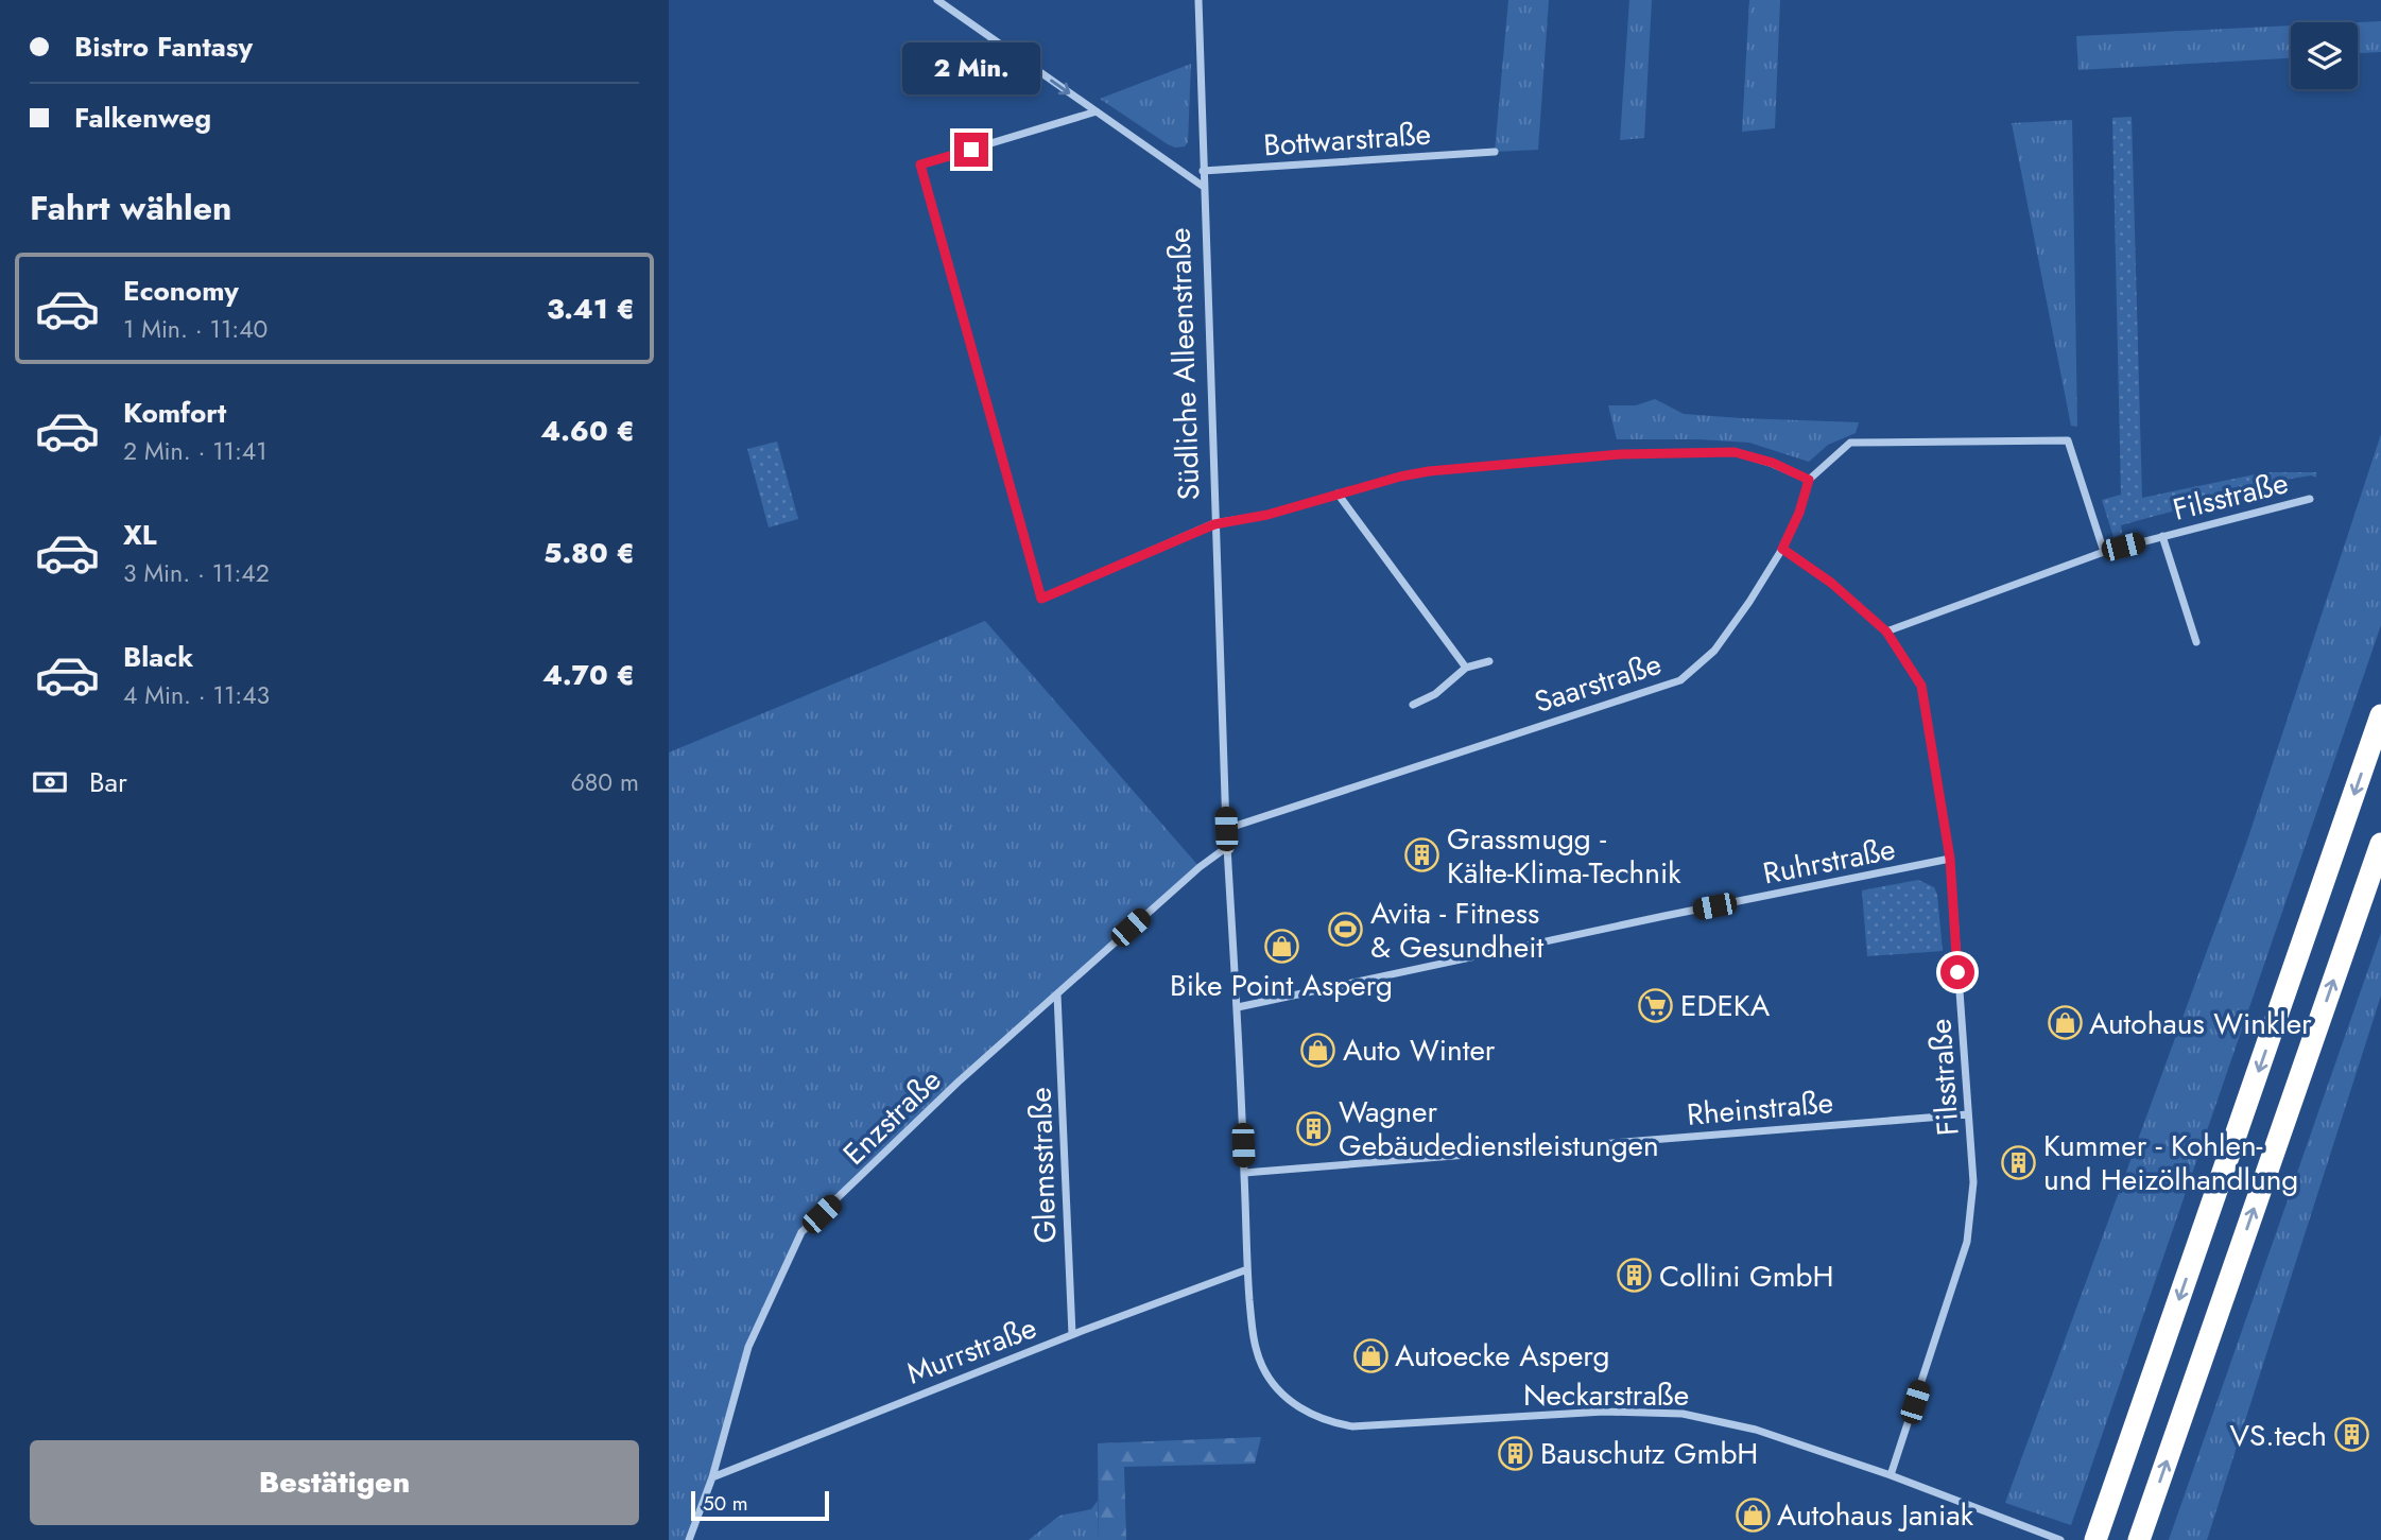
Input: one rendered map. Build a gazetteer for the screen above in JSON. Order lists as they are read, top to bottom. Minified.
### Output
{"streets":{"street":["Bottwarstraße","Südliche Alleenstraße","Filsstraße","Saarstraße","Ruhrstraße","Rheinstraße","Enzstraße","Glemsstraße","Murrstraße","Neckarstraße"]},"crossings":[["Bottwarstraße","Südliche Alleenstraße"],["Südliche Alleenstraße","Saarstraße"],["Südliche Alleenstraße","Ruhrstraße"],["Südliche Alleenstraße","Rheinstraße"],["Südliche Alleenstraße","Enzstraße"],["Südliche Alleenstraße","Murrstraße"],["Südliche Alleenstraße","Neckarstraße"],["Filsstraße","Saarstraße"],["Filsstraße","Ruhrstraße"],["Filsstraße","Rheinstraße"],["Filsstraße","Neckarstraße"],["Enzstraße","Glemsstraße"],["Enzstraße","Murrstraße"],["Glemsstraße","Murrstraße"]],"places":{"building":["Grassmugg - Kälte-Klima-Technik","Wagner Gebäudedienstleistungen","Kummer - Kohlen- und Heizölhandlung","Collini GmbH","VS.tech","Bauschutz GmbH"],"sports":["Avita - Fitness & Gesundheit"],"shop":["Bike Point Asperg","Autohaus Winkler","Auto Winter","Autoecke Asperg","Autohaus Janiak"],"supermarket":["EDEKA"]},"scale_bar":"50 m","page":{"banner":["Bistro Fantasy","Falkenweg"],"bubble":"2 Min.","heading":"Fahrt wählen","list":[{"name":"Economy","note":"1 Min. · 11:40","value":"3.41 €"},{"name":"Komfort","note":"2 Min. · 11:41","value":"4.60 €"},{"name":"XL","note":"3 Min. · 11:42","value":"5.80 €"},{"name":"Black","note":"4 Min. · 11:43","value":"4.70 €"}],"pay":["Bar","680 m"],"buttons":"Bestätigen","scale":"50 m"}}
